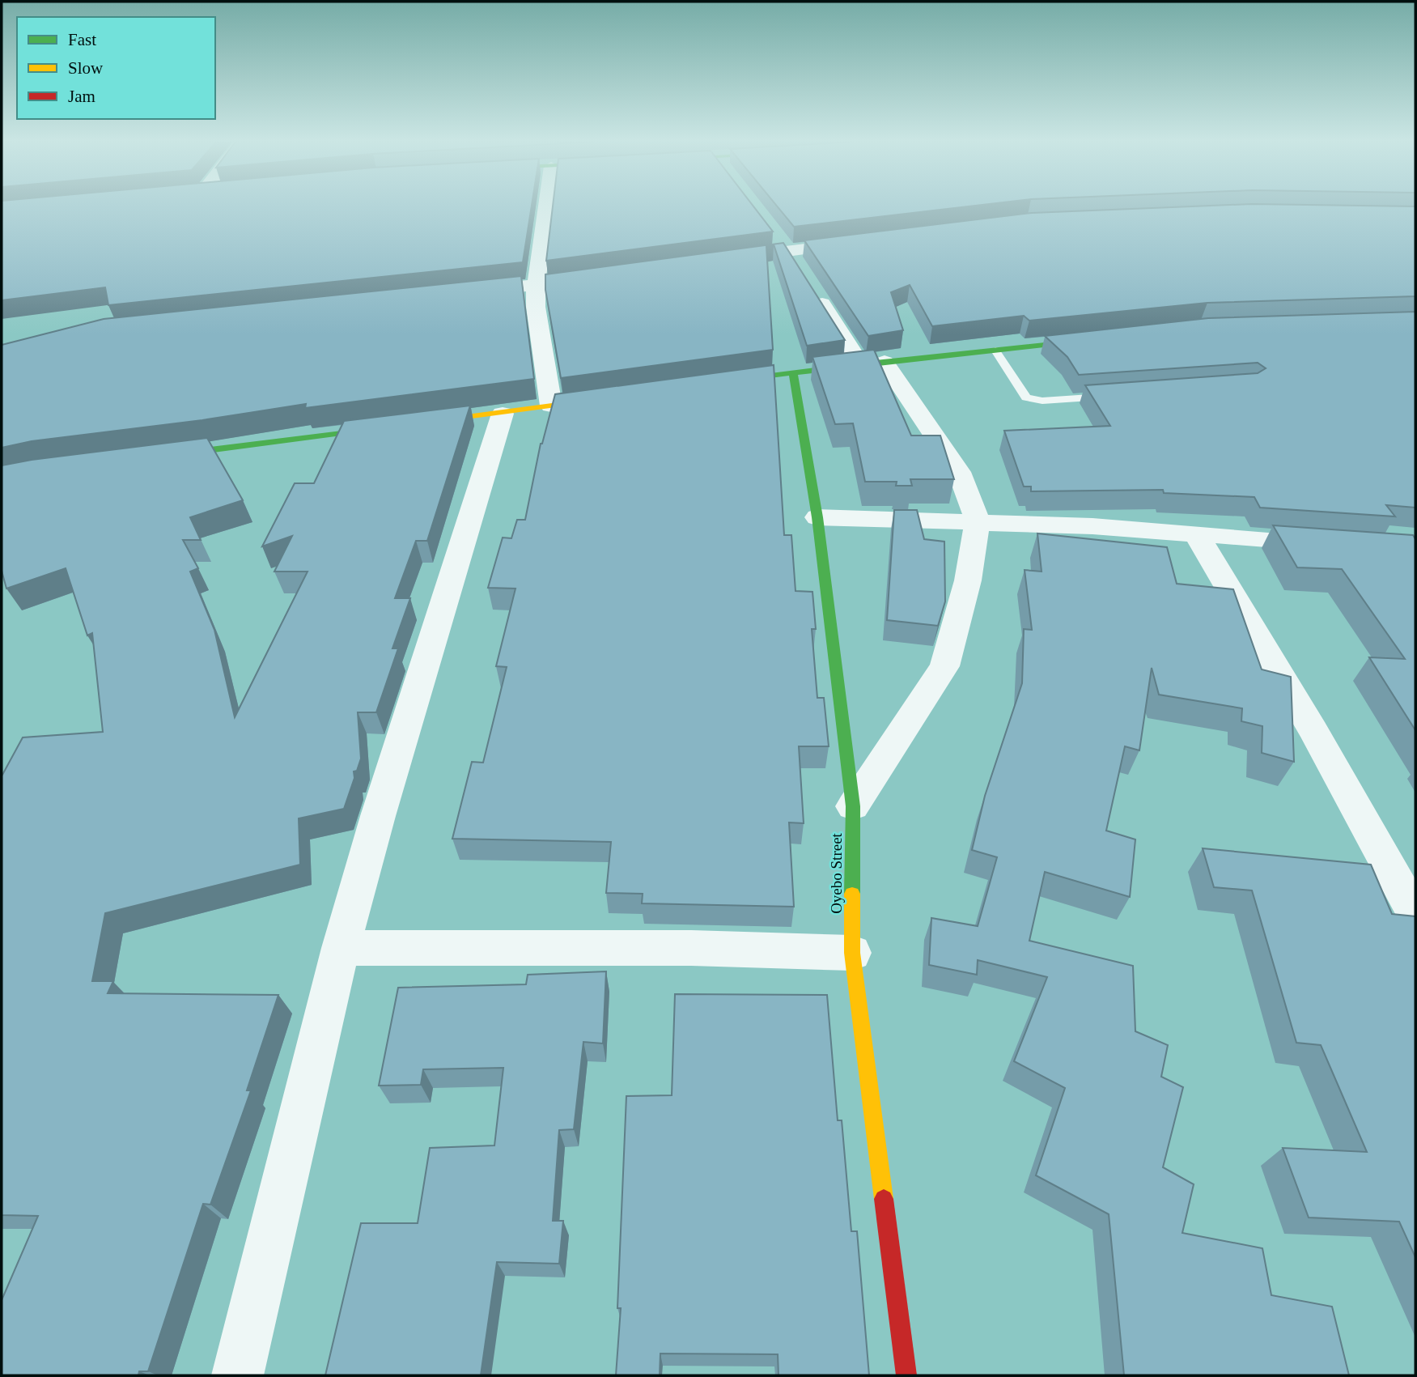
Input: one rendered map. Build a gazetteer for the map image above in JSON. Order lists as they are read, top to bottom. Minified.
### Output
{"streets":{"street":["Oyebo Street"]},"legend":["Fast","Slow","Jam"]}
